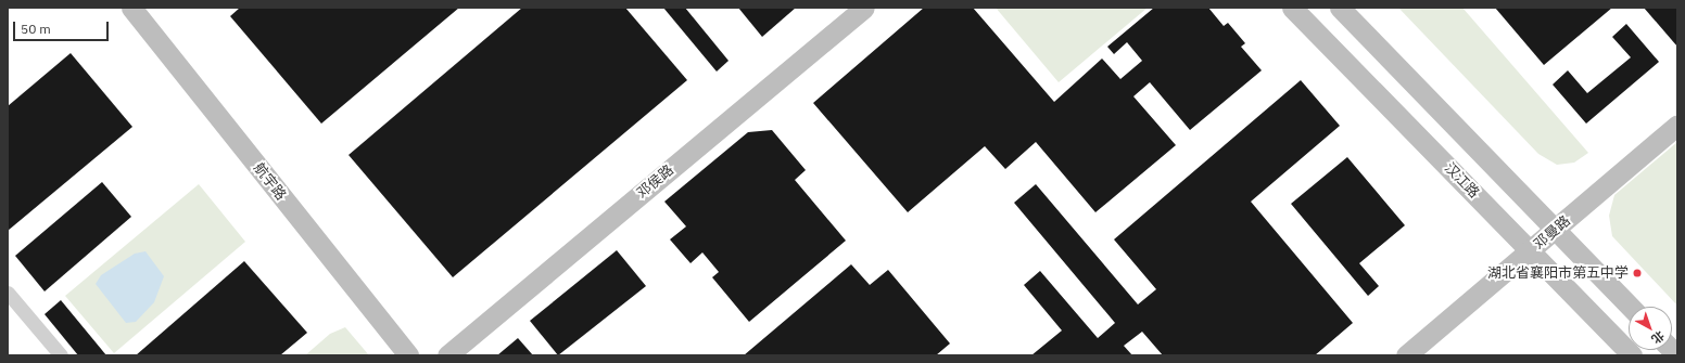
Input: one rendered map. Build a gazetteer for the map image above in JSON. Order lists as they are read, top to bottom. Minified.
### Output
{"streets":{"street":["汉江路","航宇路","邓侯路","邓曼路"]},"crossings":[["汉江路","邓曼路"]],"places":["湖北省襄阳市第五中学"],"scale_bar":"50 m","north":"bottom right"}
